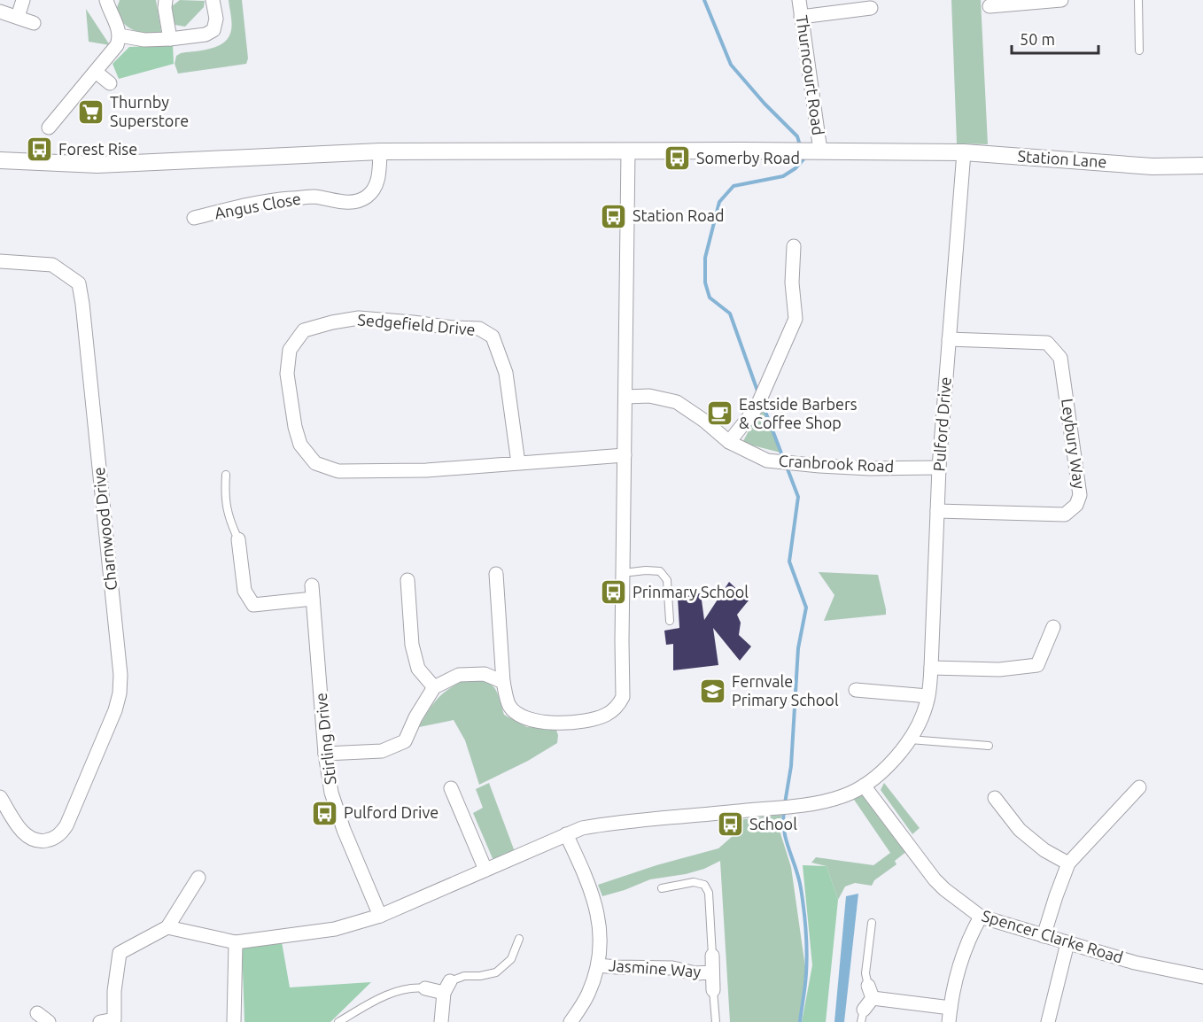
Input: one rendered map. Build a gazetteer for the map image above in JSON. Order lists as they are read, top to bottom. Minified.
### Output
{"streets":{"street":["Thurncourt Road","Station Lane","Angus Close","Sedgefield Drive","Pulford Drive","Leybury Way","Cranbrook Road","Charnwood Drive","Stirling Drive","Spencer Clarke Road","Jasmine Way"]},"crossings":[["Thurncourt Road","Station Lane"],["Station Lane","Pulford Drive"],["Pulford Drive","Leybury Way"],["Pulford Drive","Cranbrook Road"],["Pulford Drive","Stirling Drive"],["Pulford Drive","Spencer Clarke Road"]],"places":{"supermarket":["Thurnby Superstore"],"bus stop":["Forest Rise","Somerby Road","Station Road","Prinmary School","Pulford Drive","School"],"cafe":["Eastside Barbers & Coffee Shop"],"school or university":["Fernvale Primary School"]},"scale_bar":"50 m"}
